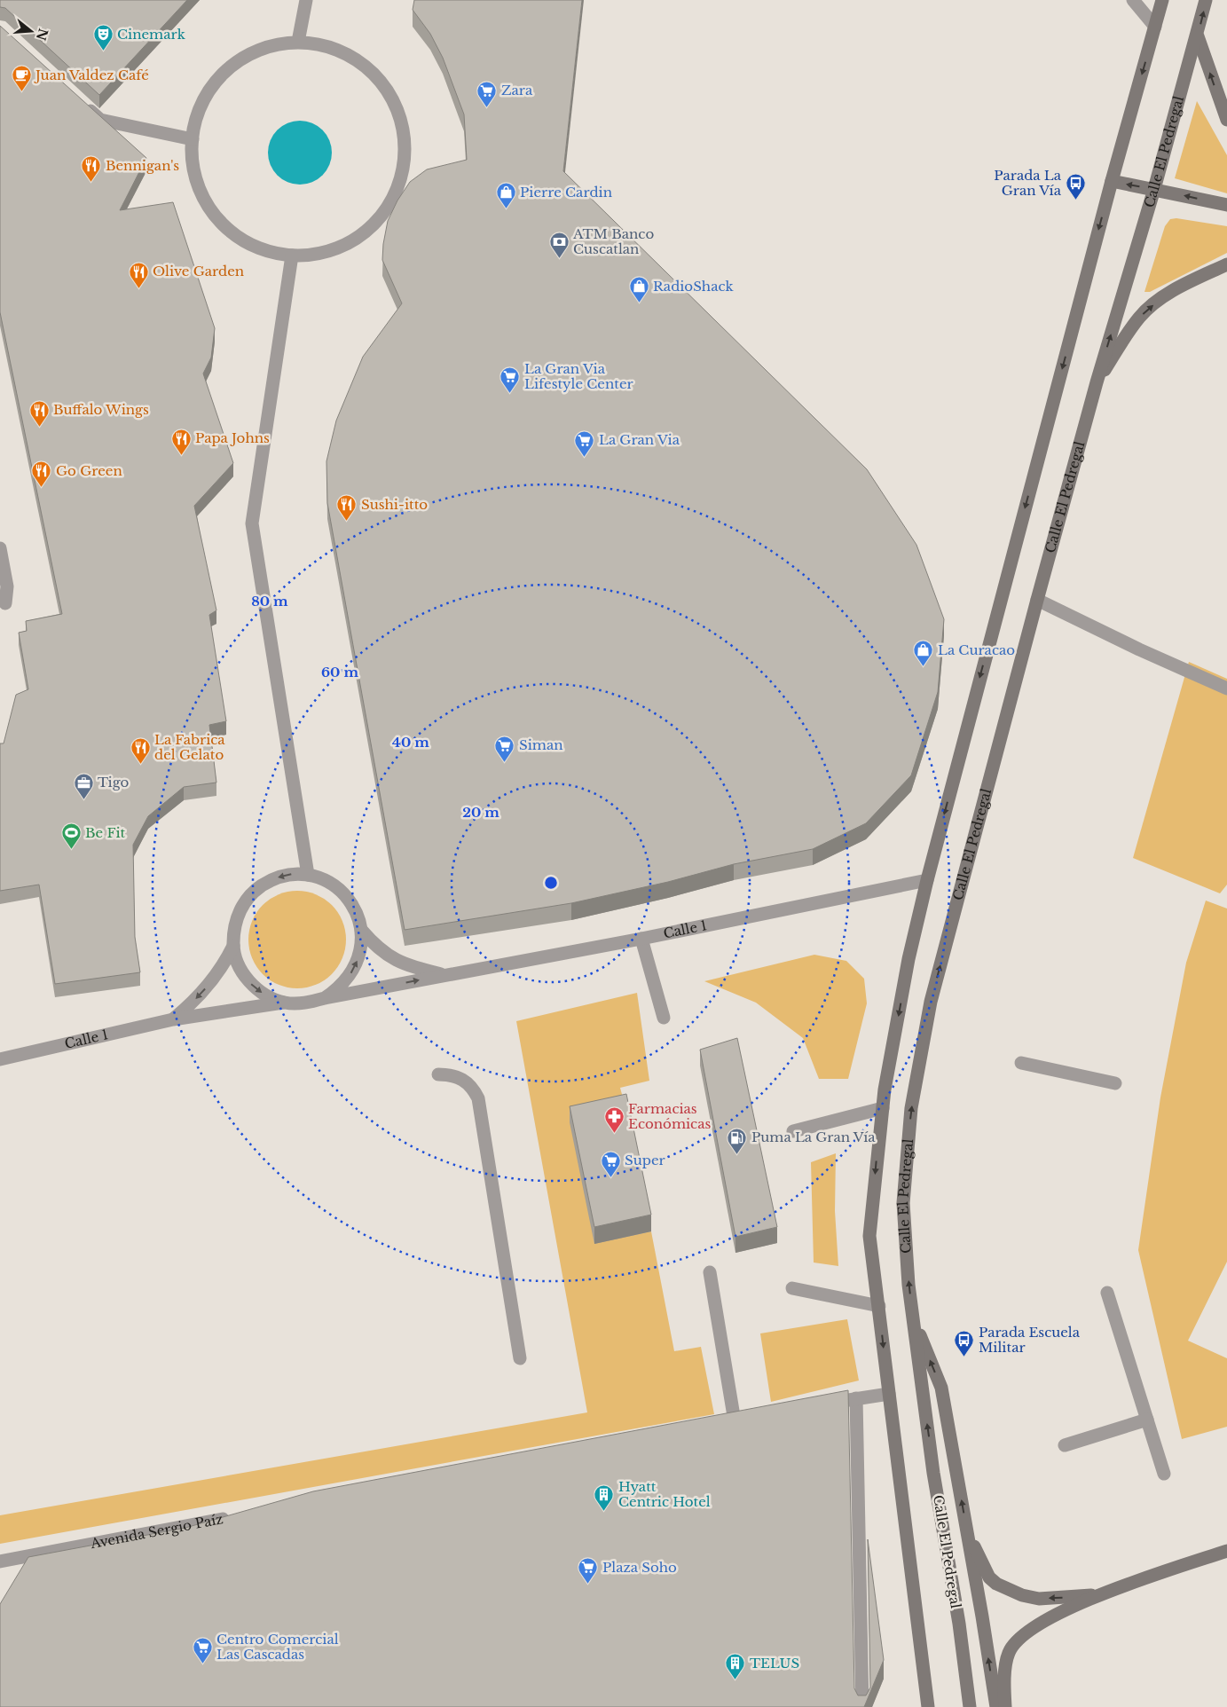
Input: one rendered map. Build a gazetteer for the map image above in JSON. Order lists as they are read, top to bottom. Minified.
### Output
{"streets":{"main road":["Calle El Pedregal"],"street":["Calle 1","Avenida Sergio Paíz"]},"places":{"theatre":["Cinemark"],"cafe":["Juan Valdez Café"],"supermarket":["Zara","La Gran Via Lifestyle Center","La Gran Via","Siman","Super","Plaza Soho","Centro Comercial Las Cascadas"],"restaurant":["Bennigan's","Olive Garden","Buffalo Wings","Papa Johns","Go Green","Sushi-itto","La Fabrica del Gelato"],"bus stop":["Parada La Gran Vía","Parada Escuela Militar"],"shop":["Pierre Cardin","RadioShack","La Curacao"],"bank":["ATM Banco Cuscatlan"],"office":["Tigo"],"sports":["Be Fit"],"pharmacy":["Farmacias Económicas"],"fuel station":["Puma La Gran Vía"],"building":["Hyatt Centric Hotel","TELUS"]},"north":"right","rings":["80 m","60 m","40 m","20 m"]}
